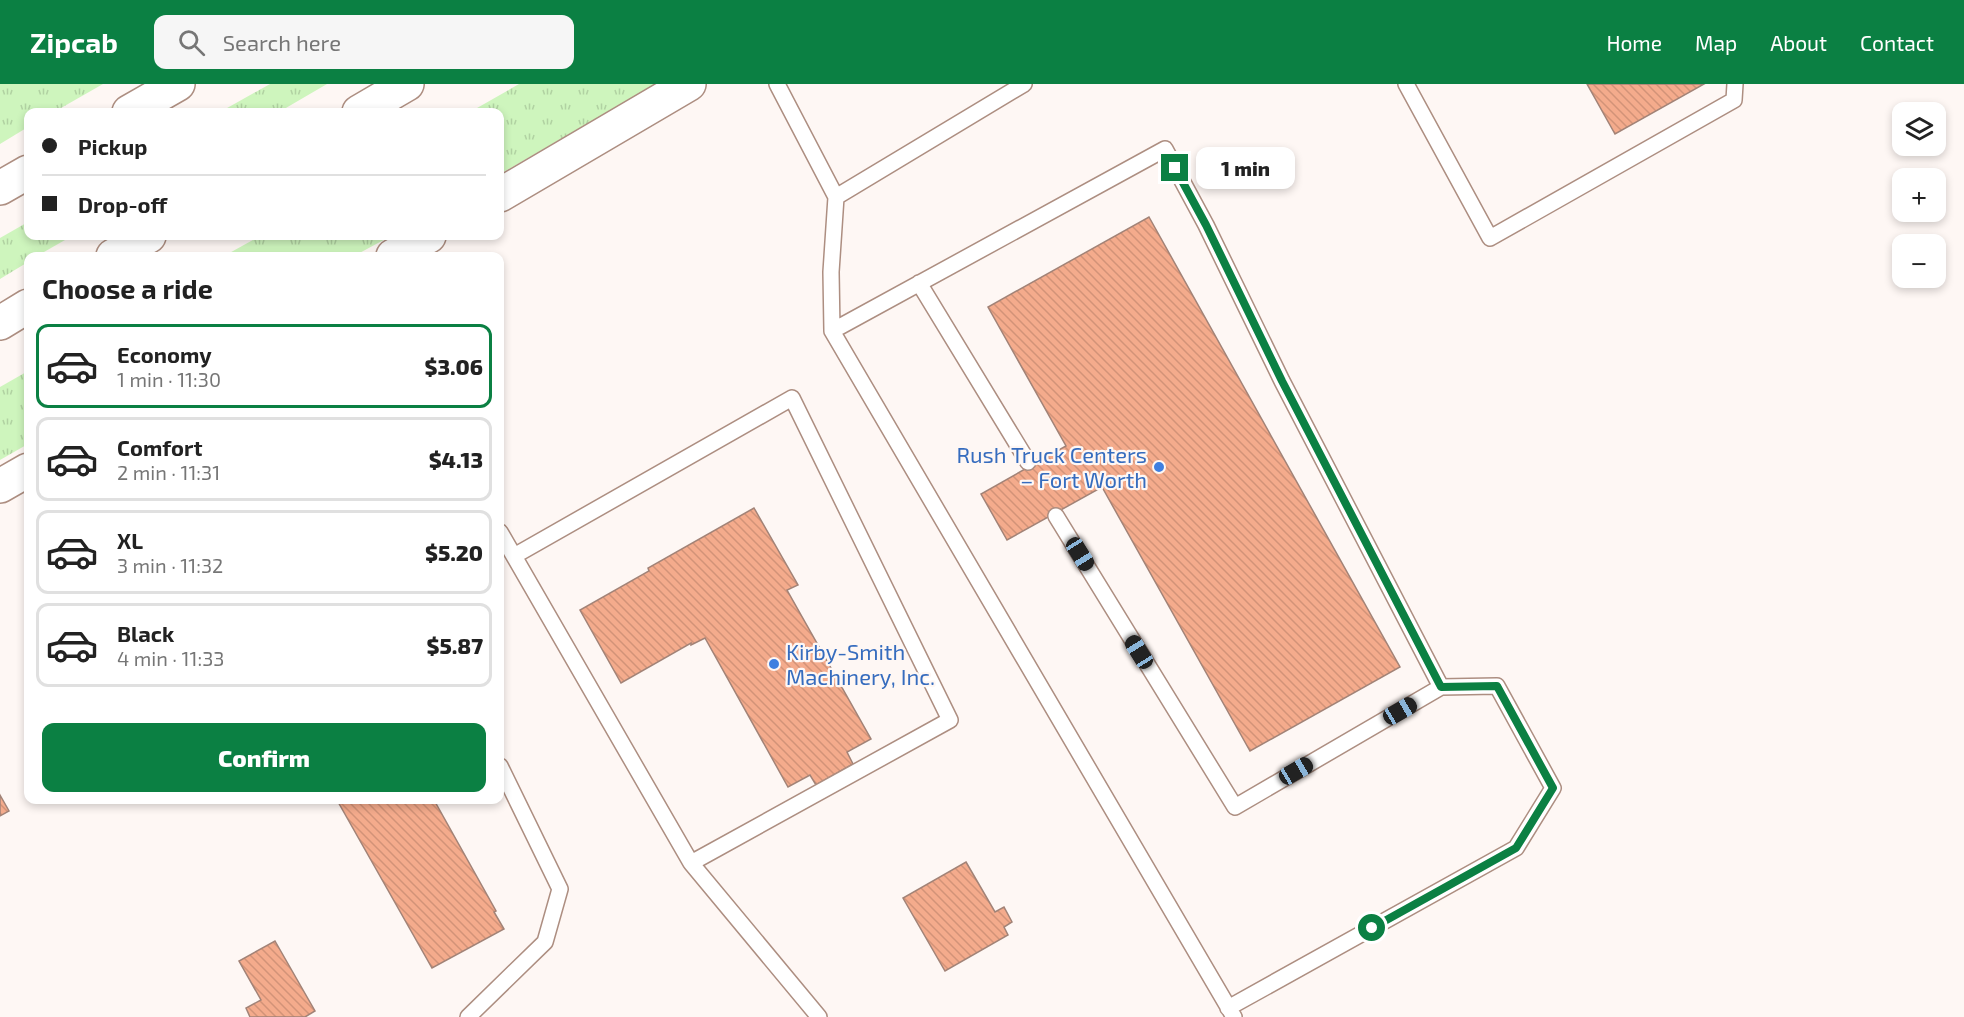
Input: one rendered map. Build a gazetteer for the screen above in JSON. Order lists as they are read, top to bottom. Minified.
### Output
{"places":["Rush Truck Centers – Fort Worth","Kirby-Smith Machinery, Inc."],"page":{"header":"Zipcab","search":"Search here","nav":["Home","Map","About","Contact"],"map_buttons":["+","−"],"banner":["Pickup","Drop-off"],"bubble":"1 min","heading":"Choose a ride","list":[{"name":"Economy","note":"1 min · 11:30","value":"$3.06"},{"name":"Comfort","note":"2 min · 11:31","value":"$4.13"},{"name":"XL","note":"3 min · 11:32","value":"$5.20"},{"name":"Black","note":"4 min · 11:33","value":"$5.87"}],"buttons":"Confirm"}}
